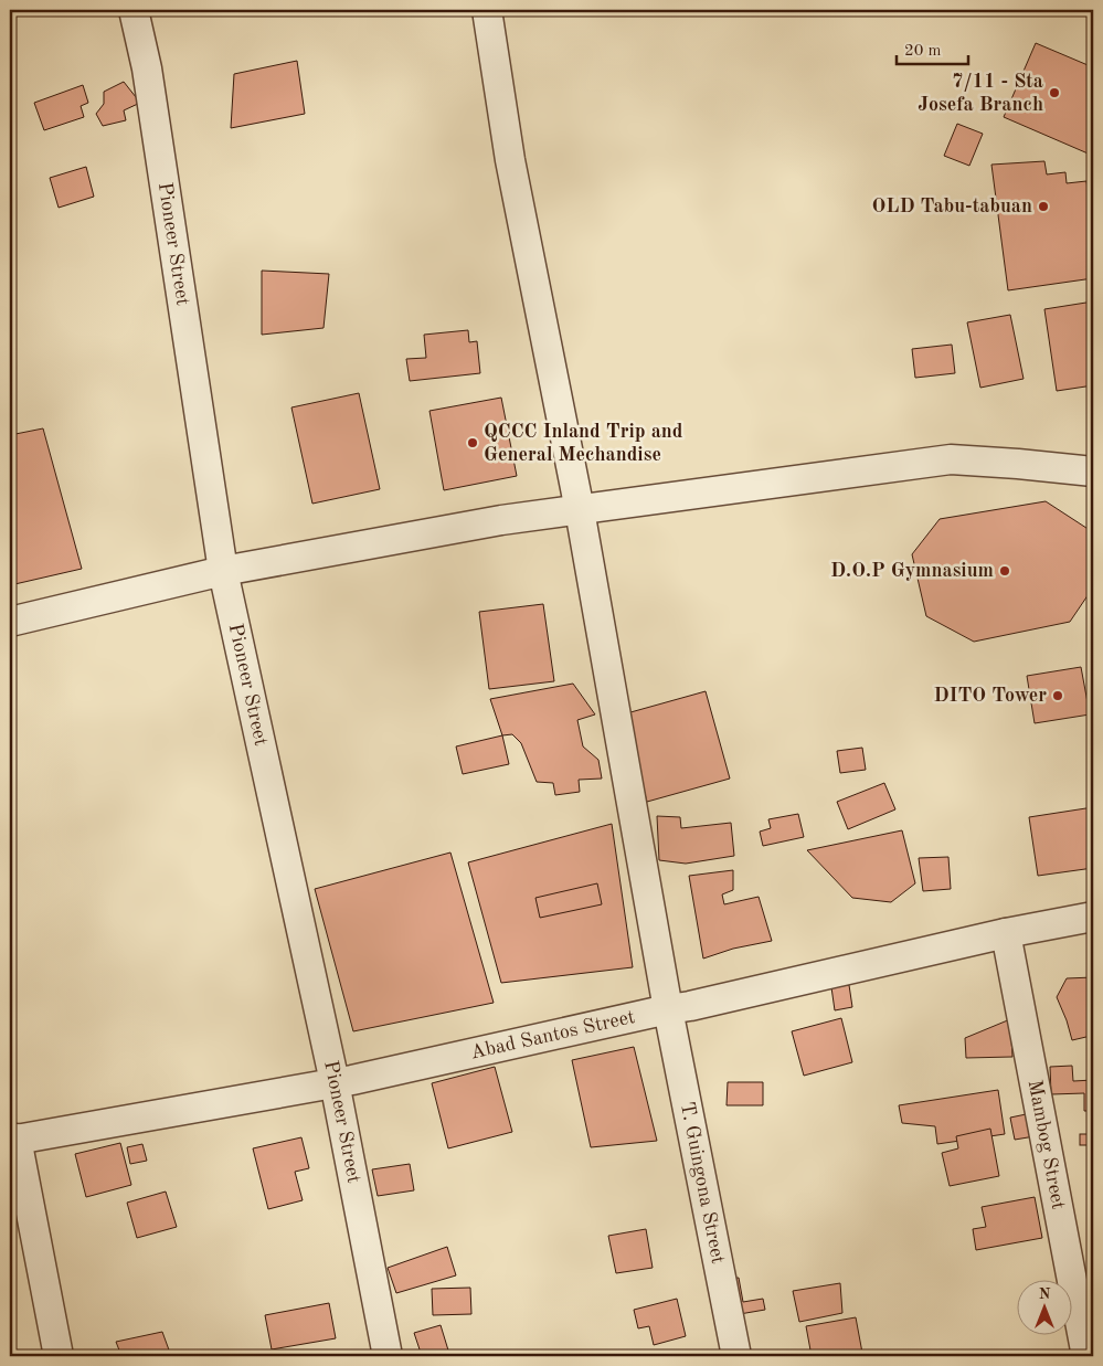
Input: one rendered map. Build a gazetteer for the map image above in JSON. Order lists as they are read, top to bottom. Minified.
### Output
{"streets":{"street":["Pioneer Street","Abad Santos Street","Mambog Street","T. Guingona Street"]},"crossings":[["Pioneer Street","Abad Santos Street"],["Abad Santos Street","Mambog Street"],["Abad Santos Street","T. Guingona Street"]],"places":["7/11 - Sta Josefa Branch","OLD Tabu-tabuan","QCCC Inland Trip and General Mechandise","D.O.P Gymnasium","DITO Tower"],"scale_bar":"20 m","north":"top"}
